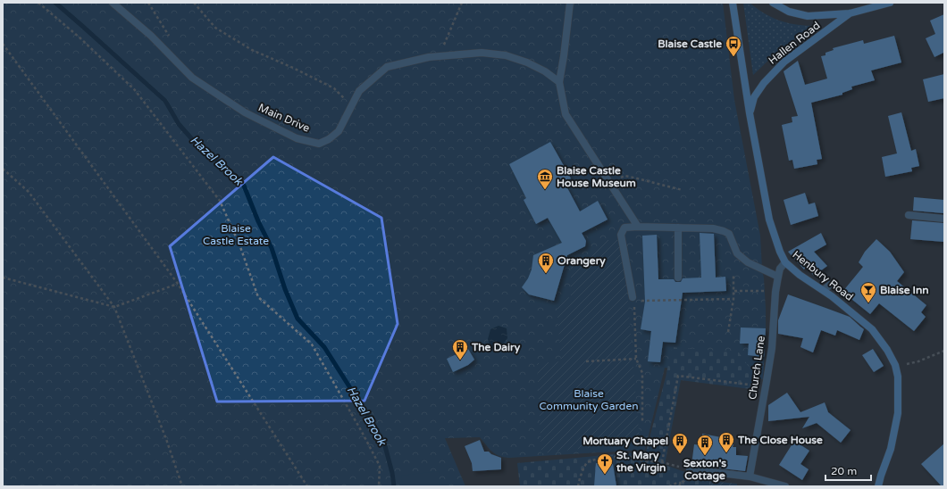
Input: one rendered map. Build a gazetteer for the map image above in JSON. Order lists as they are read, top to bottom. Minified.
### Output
{"streets":{"main road":["Hallen Road","Henbury Road"],"street":["Main Drive","Church Lane"]},"crossings":[["Hallen Road","Henbury Road"],["Henbury Road","Church Lane"]],"water":["Hazel Brook"],"parks":["Blaise Castle Estate","Blaise Community Garden"],"places":{"bus stop":["Blaise Castle"],"museum":["Blaise Castle House Museum"],"building":["Orangery","The Dairy","The Close House","Mortuary Chapel","Sexton's Cottage"],"bar":["Blaise Inn"],"church":["St. Mary the Virgin"]},"scale_bar":"20 m"}
